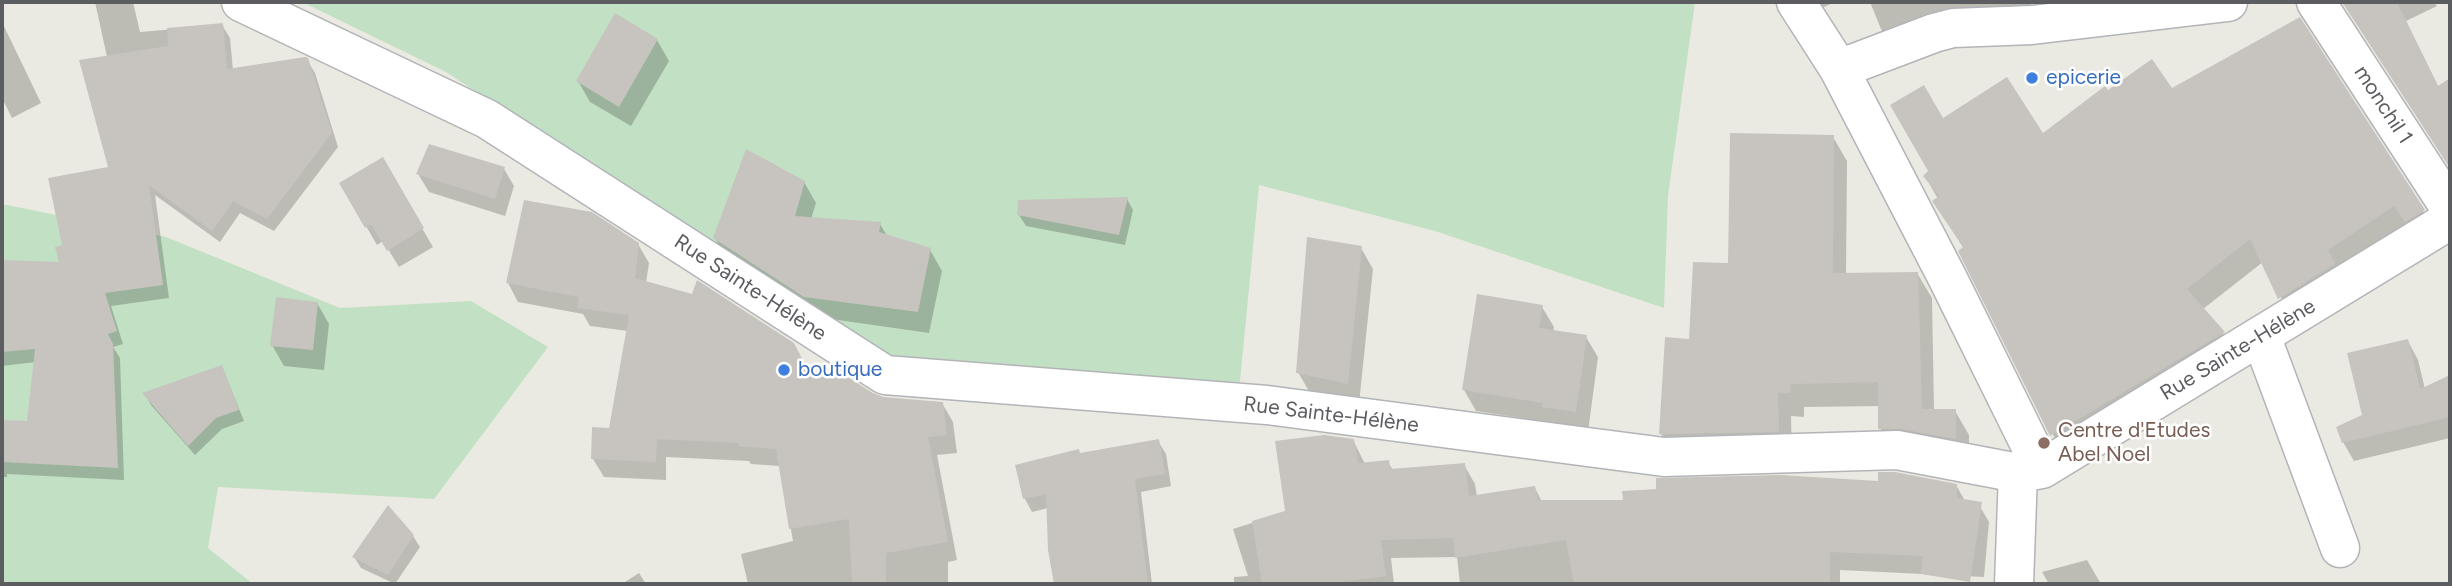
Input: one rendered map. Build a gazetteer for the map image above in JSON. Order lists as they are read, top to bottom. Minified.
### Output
{"streets":{"street":["monchil 1","Rue Sainte-Hélène"]},"places":["epicerie","boutique","Centre d'Etudes Abel Noel"]}
